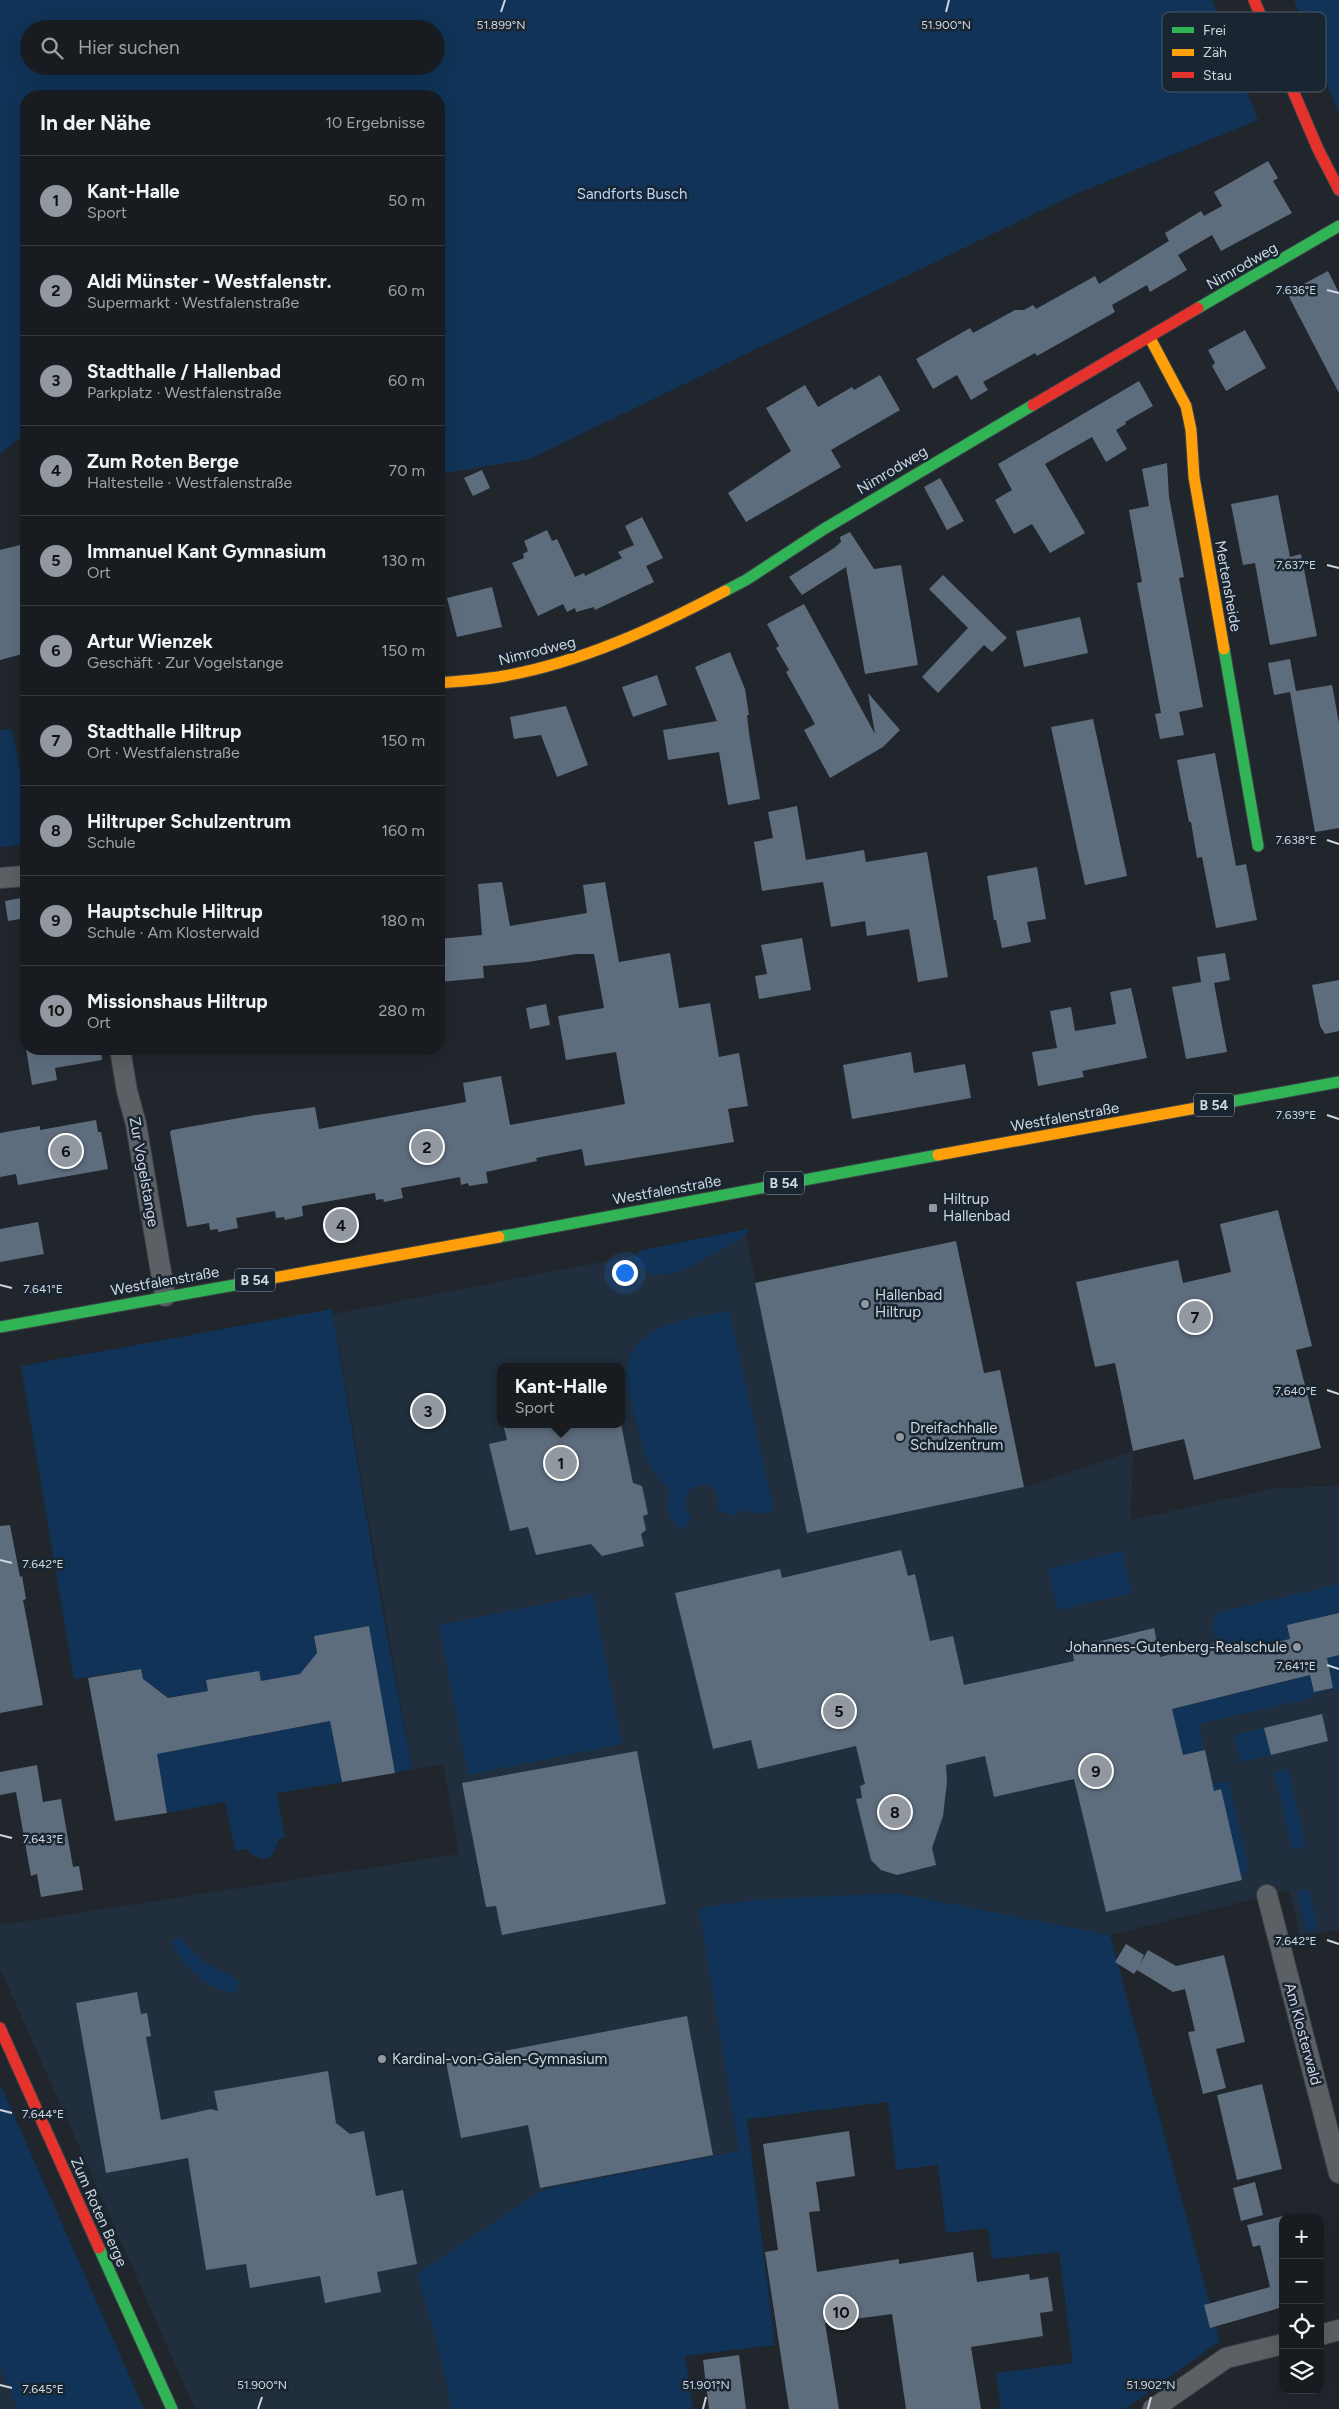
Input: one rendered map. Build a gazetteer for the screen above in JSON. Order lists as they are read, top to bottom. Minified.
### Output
{"streets":{"street":["Nimrodweg","Mertensheide","B 54","Westfalenstraße","Zur Vogelstange","Am Klosterwald","Zum Roten Berge"]},"crossings":[["Nimrodweg","Mertensheide"],["Westfalenstraße","Zur Vogelstange"]],"parks":["Sandforts Busch"],"places":{"transit":["Hiltrup Hallenbad"],"other":["Hallenbad Hiltrup","Dreifachhalle Schulzentrum","Johannes-Gutenberg-Realschule","Kardinal-von-Galen-Gymnasium"]},"legend":["Frei","Zäh","Stau"],"page":{"search":"Hier suchen","heading":["In der Nähe","10 Ergebnisse"],"list":[{"mark":"1","name":"Kant-Halle","note":"Sport","value":"50 m"},{"mark":"2","name":"Aldi Münster - Westfalenstr.","note":"Supermarkt · Westfalenstraße","value":"60 m"},{"mark":"3","name":"Stadthalle / Hallenbad","note":"Parkplatz · Westfalenstraße","value":"60 m"},{"mark":"4","name":"Zum Roten Berge","note":"Haltestelle · Westfalenstraße","value":"70 m"},{"mark":"5","name":"Immanuel Kant Gymnasium","note":"Ort","value":"130 m"},{"mark":"6","name":"Artur Wienzek","note":"Geschäft · Zur Vogelstange","value":"150 m"},{"mark":"7","name":"Stadthalle Hiltrup","note":"Ort · Westfalenstraße","value":"150 m"},{"mark":"8","name":"Hiltruper Schulzentrum","note":"Schule","value":"160 m"},{"mark":"9","name":"Hauptschule Hiltrup","note":"Schule · Am Klosterwald","value":"180 m"},{"mark":"10","name":"Missionshaus Hiltrup","note":"Ort","value":"280 m"}],"pins":["2","6","4","7","3","1","5","9","8","10"],"popup":["Kant-Halle","Sport"],"map_buttons":["+","−"]},"coordinates":["51.899°N","51.900°N","7.636°E","7.637°E","7.638°E","7.639°E","7.641°E","7.640°E","7.642°E","7.643°E","7.644°E","51.901°N","51.902°N","7.645°E"]}
